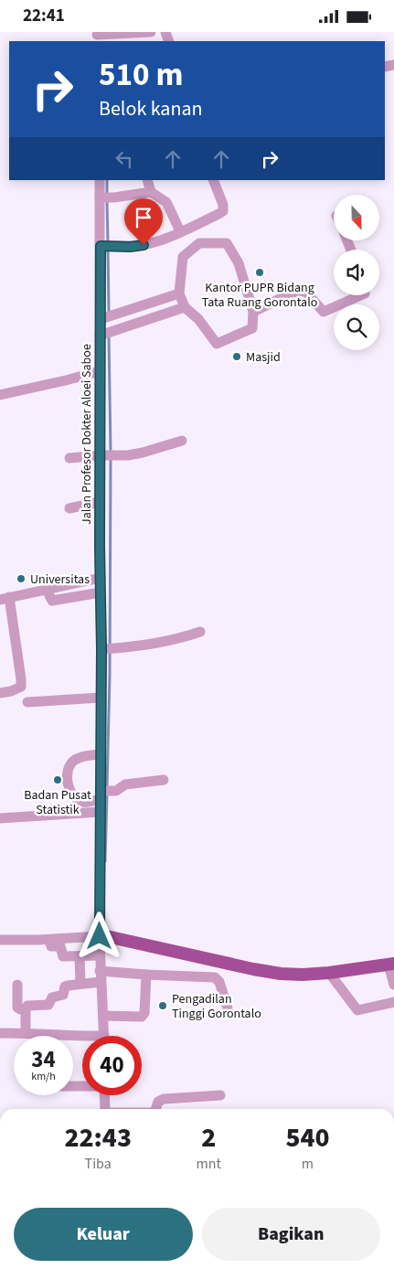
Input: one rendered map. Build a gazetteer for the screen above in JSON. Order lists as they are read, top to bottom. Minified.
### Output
{"streets":{"street":["Jalan Profesor Dokter Aloei Saboe"]},"places":["Kantor PUPR Bidang Tata Ruang Gorontalo","Masjid","Universitas","Badan Pusat Statistik","Pengadilan Tinggi Gorontalo"],"north":"bottom","page":{"status":"22:41","turn":["510 m","Belok kanan"],"speed":"34 km/h","limit":"40","eta":["22:43","Tiba","2","mnt","540","m"],"buttons":["Keluar","Bagikan"]}}
